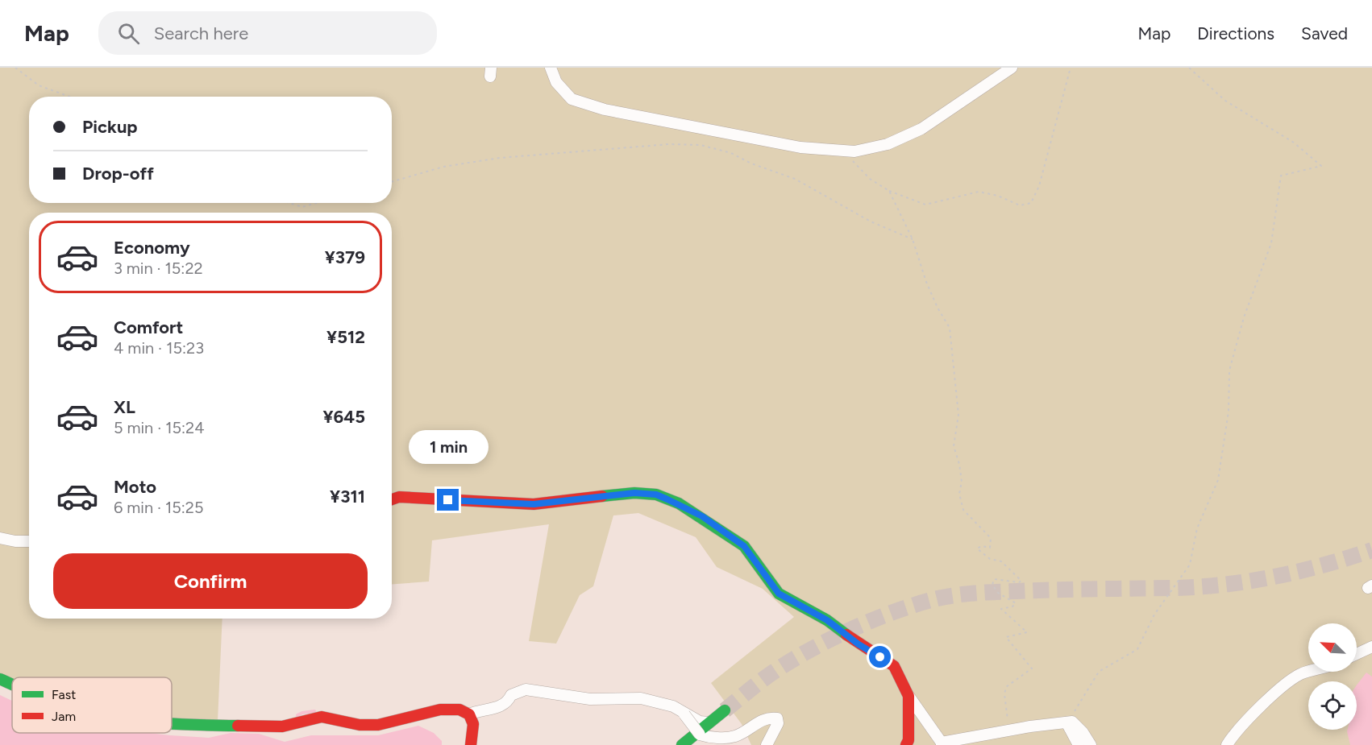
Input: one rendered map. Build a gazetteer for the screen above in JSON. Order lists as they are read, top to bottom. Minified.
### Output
{"legend":["Fast","Jam"],"north":"top left","page":{"header":"Map","search":"Search here","nav":["Map","Directions","Saved"],"banner":["Pickup","Drop-off"],"list":[{"name":"Economy","note":"3 min · 15:22","value":"¥379"},{"name":"Comfort","note":"4 min · 15:23","value":"¥512"},{"name":"XL","note":"5 min · 15:24","value":"¥645"},{"name":"Moto","note":"6 min · 15:25","value":"¥311"}],"bubble":"1 min","buttons":"Confirm"}}
